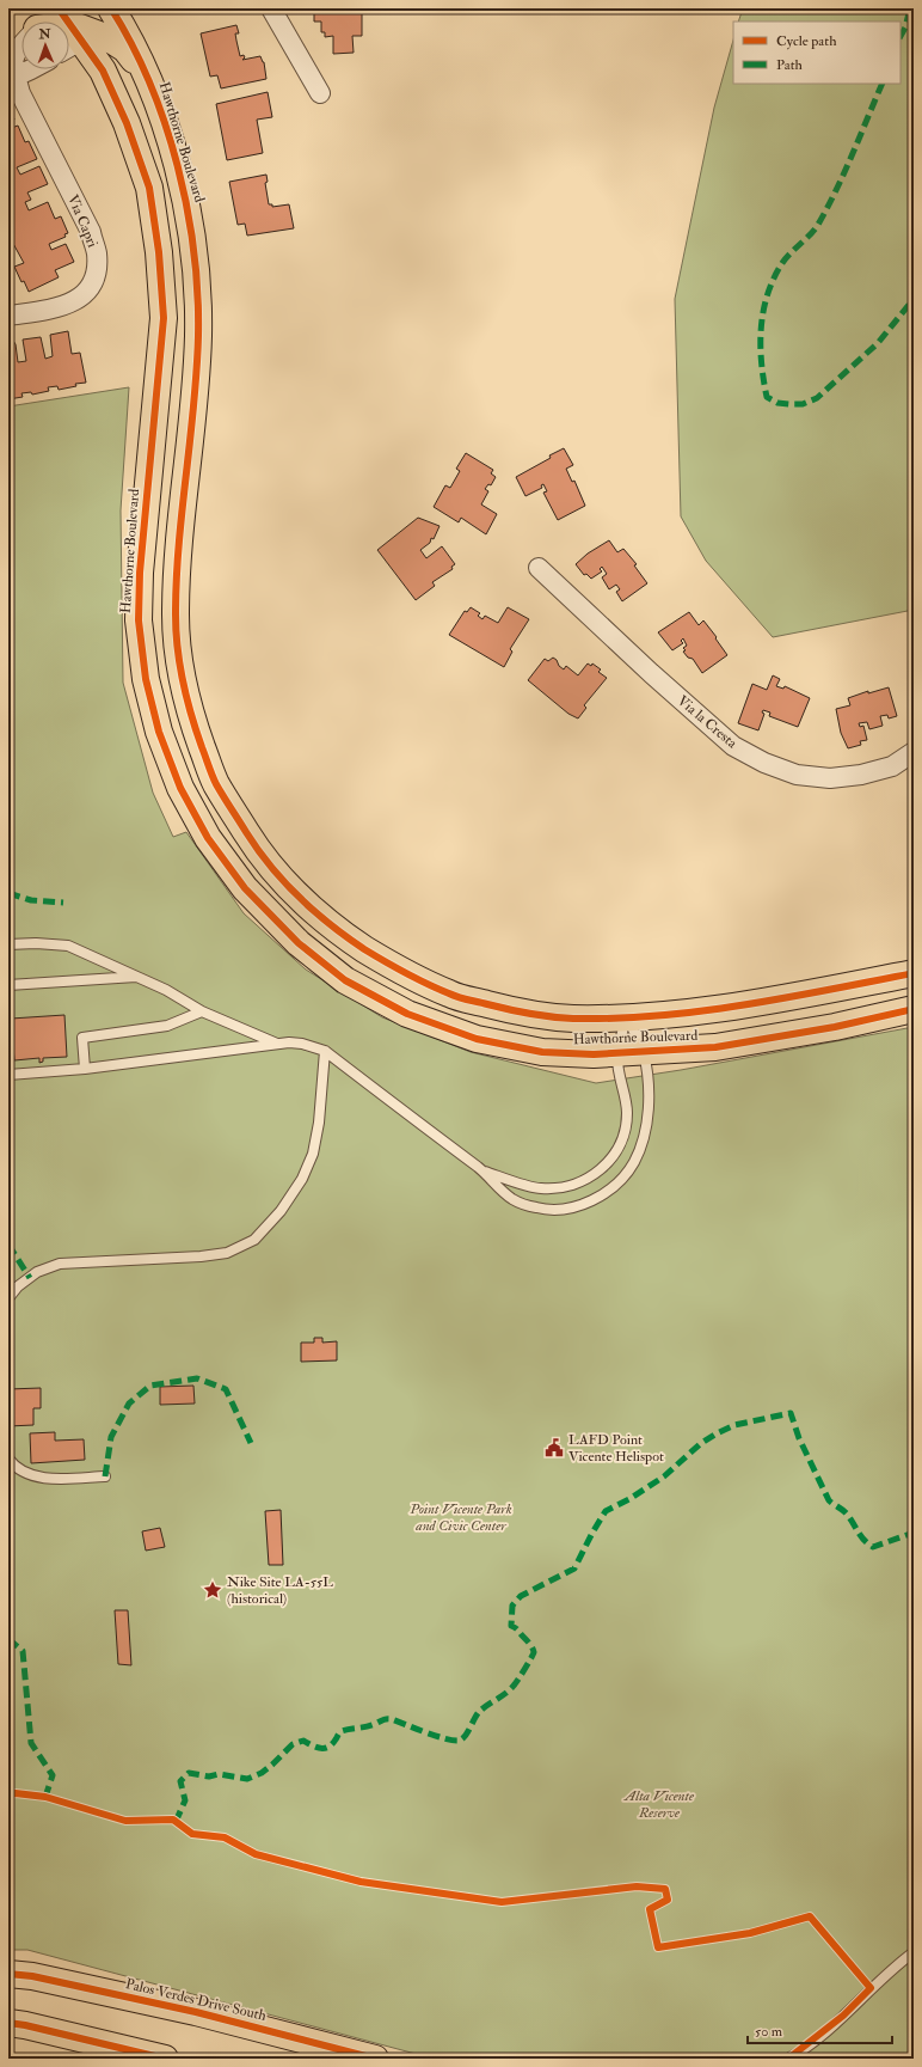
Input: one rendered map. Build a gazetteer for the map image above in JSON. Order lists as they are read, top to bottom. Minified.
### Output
{"streets":{"main road":["Hawthorne Boulevard","Palos Verdes Drive South"],"street":["Via Capri","Via la Cresta"]},"parks":["Point Vicente Park and Civic Center","Alta Vicente Reserve"],"places":{"public building":["LAFD Point Vicente Helispot"],"place":["Nike Site LA-55L (historical)"]},"legend":["Cycle path","Path"],"scale_bar":"50 m","north":"top"}
